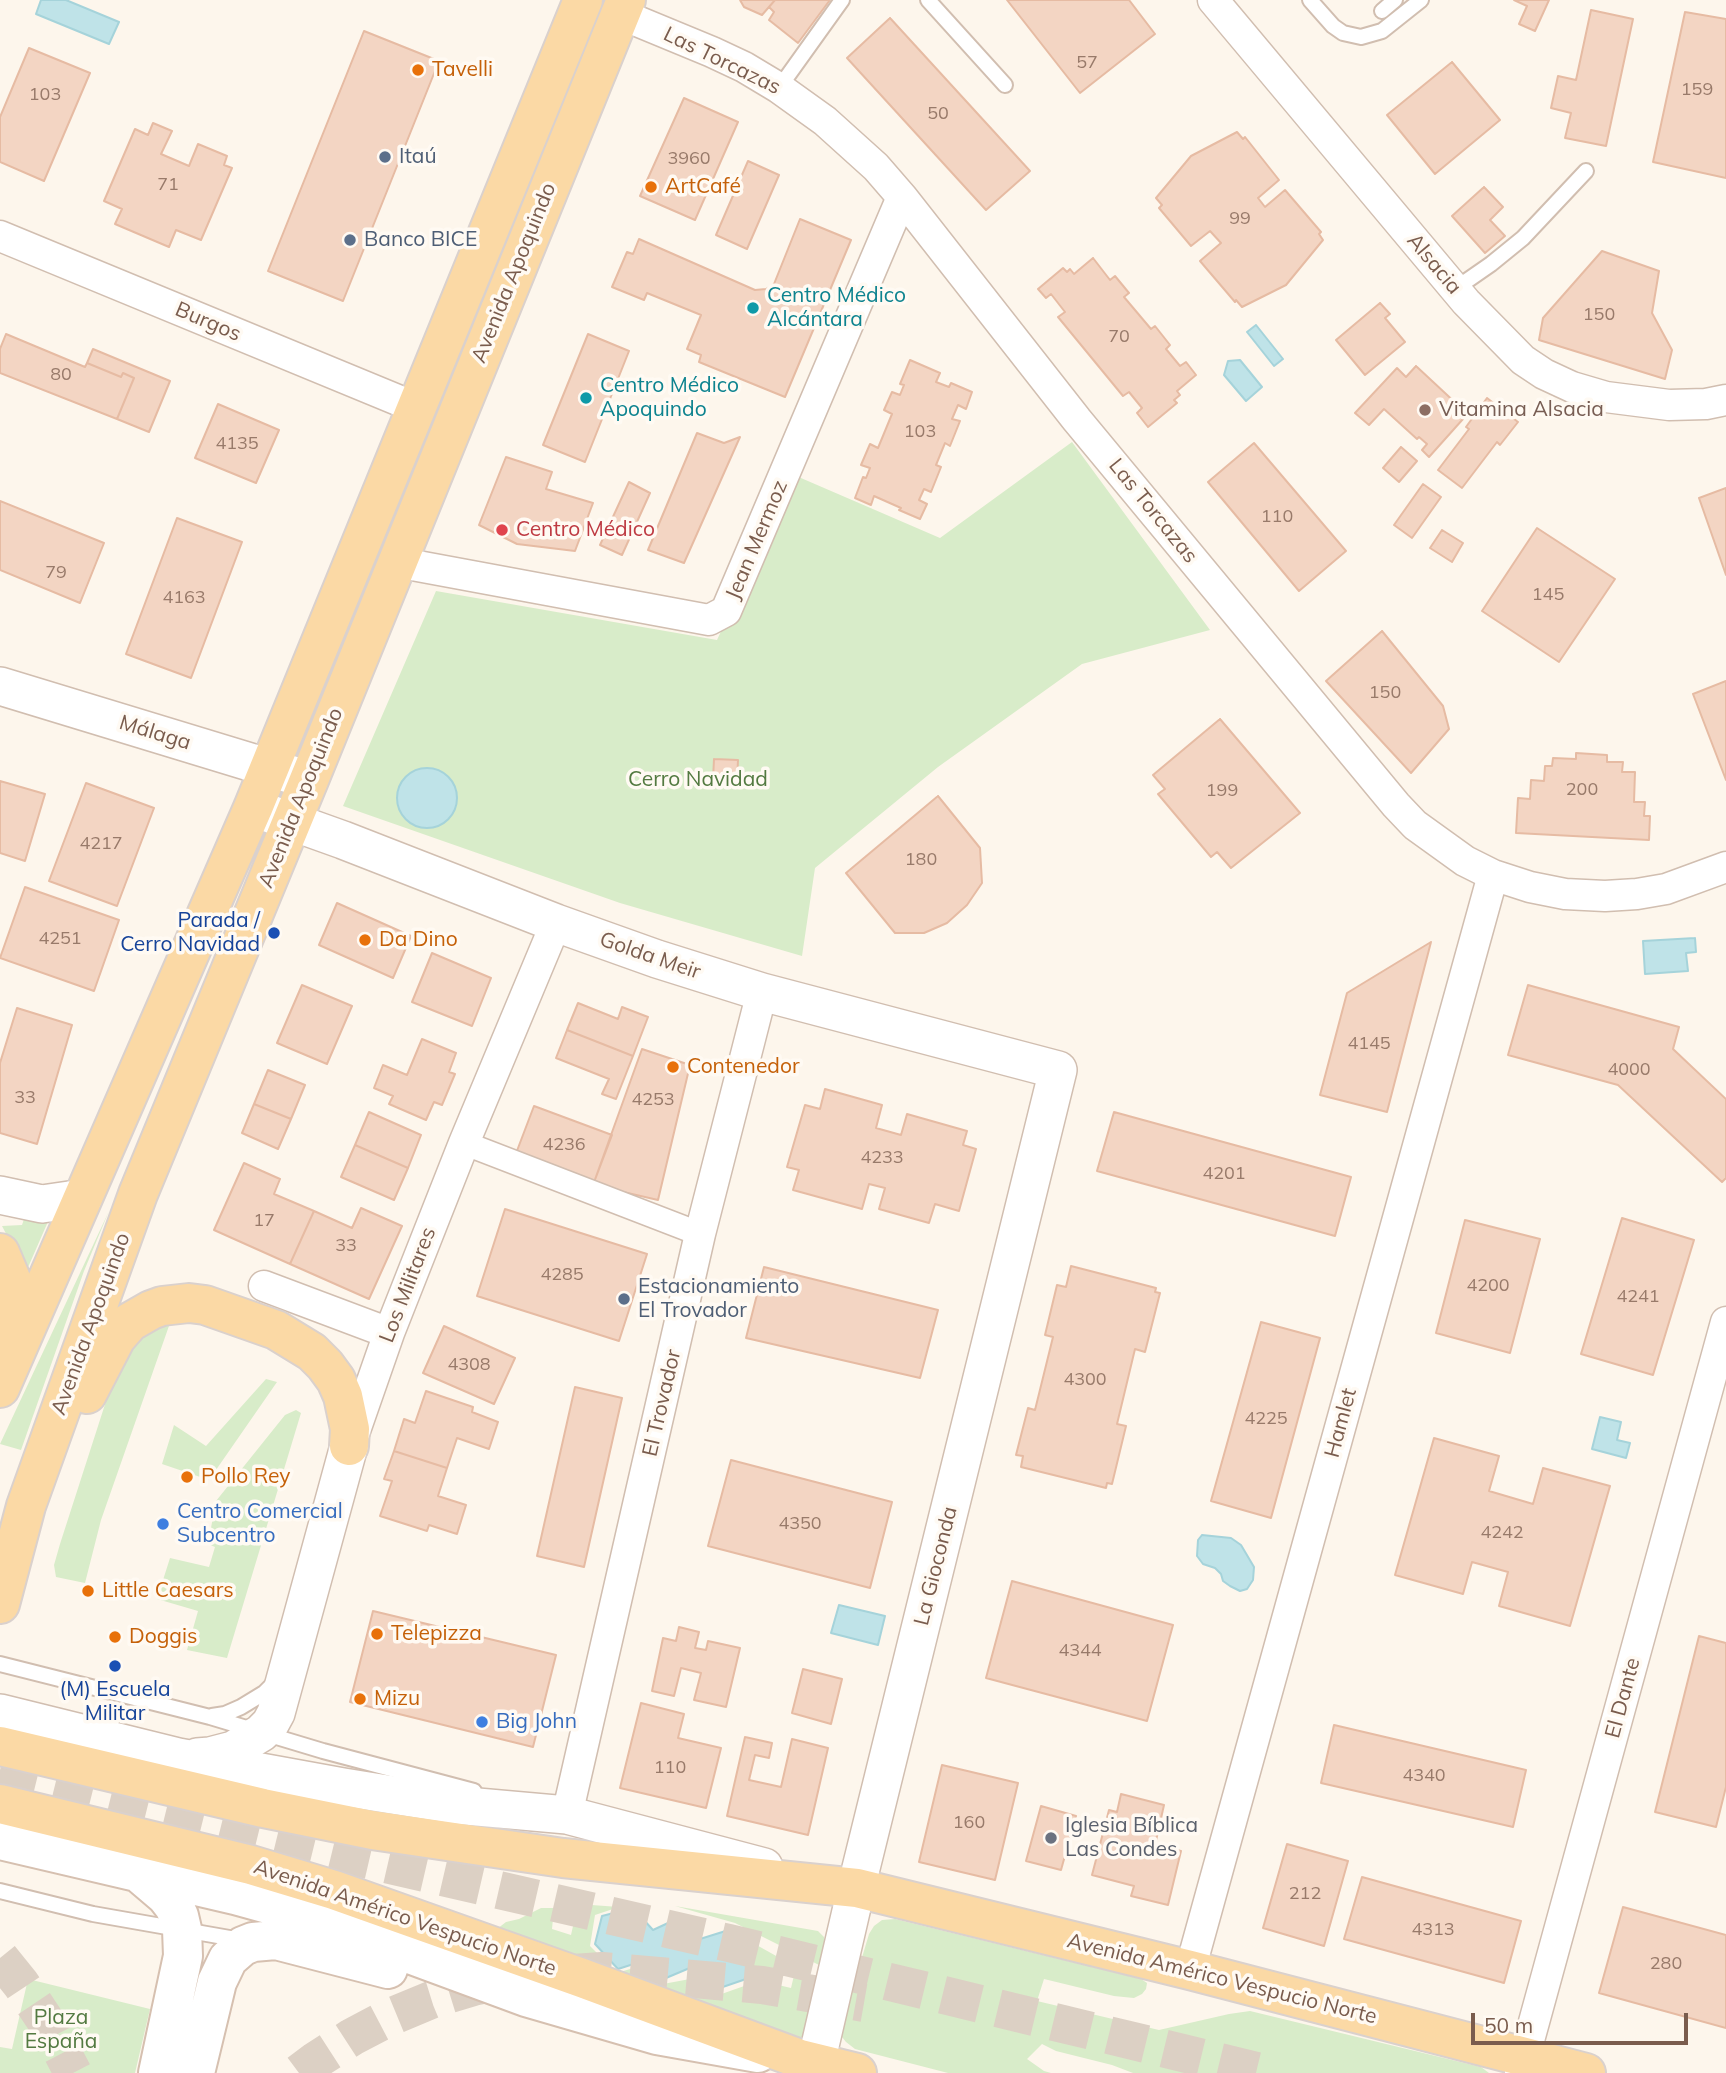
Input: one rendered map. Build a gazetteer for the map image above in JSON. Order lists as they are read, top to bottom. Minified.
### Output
{"streets":{"main road":["Avenida Apoquindo","Avenida Américo Vespucio Norte"],"street":["Las Torcazas","Alsacia","Burgos","Jean Mermoz","Málaga","Golda Meir","Los Militares","El Trovador","Hamlet","La Gioconda","El Dante"]},"crossings":[["Las Torcazas","Avenida Apoquindo"],["Las Torcazas","Jean Mermoz"],["Las Torcazas","Hamlet"],["Avenida Apoquindo","Burgos"],["Avenida Apoquindo","Jean Mermoz"],["Avenida Apoquindo","Málaga"],["Avenida Apoquindo","Golda Meir"],["Golda Meir","Los Militares"],["Golda Meir","El Trovador"],["Golda Meir","La Gioconda"],["Los Militares","Avenida Américo Vespucio Norte"],["El Trovador","Avenida Américo Vespucio Norte"],["Hamlet","Avenida Américo Vespucio Norte"],["La Gioconda","Avenida Américo Vespucio Norte"],["El Dante","Avenida Américo Vespucio Norte"]],"parks":["Cerro Navidad","Plaza España"],"places":["Tavelli","Itaú","ArtCafé","Banco BICE","Centro Médico Alcántara","Centro Médico Apoquindo","Vitamina Alsacia","Centro Médico","Parada / Cerro Navidad","Da Dino","Contenedor","Estacionamiento El Trovador","Pollo Rey","Centro Comercial Subcentro","Little Caesars","Telepizza","Doggis","(M) Escuela Militar","Mizu","Big John","Iglesia Bíblica Las Condes"],"house_numbers":["57","159","103","50","3960","71","99","150","70","80","103","4135","110","79","145","4163","150","200","199","4217","180","4251","4145","4000","33","4253","4236","4233","4201","17","33","4285","4200","4241","4308","4300","4225","4350","4242","4344","110","4340","160","212","4313","280"],"scale_bar":"50 m"}
